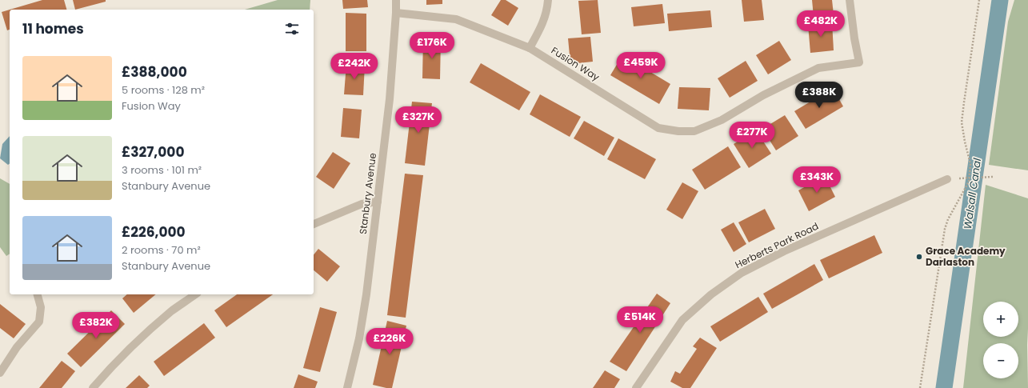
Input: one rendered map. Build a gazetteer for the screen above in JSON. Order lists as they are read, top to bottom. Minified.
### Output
{"streets":{"street":["Fusion Way","Stanbury Avenue","Herberts Park Road"]},"crossings":[["Fusion Way","Stanbury Avenue"]],"water":["Walsall Canal"],"places":["Grace Academy Darlaston"],"page":{"heading":"11 homes","price":["£482K","£176K","£459K","£242K","£388K","£327K","£277K","£343K","£514K","£382K","£226K"],"list":[{"name":"£388,000","note":"5 rooms · 128 m² · Fusion Way"},{"name":"£327,000","note":"3 rooms · 101 m² · Stanbury Avenue"},{"name":"£226,000","note":"2 rooms · 70 m² · Stanbury Avenue"}],"map_buttons":["+","−"]}}
